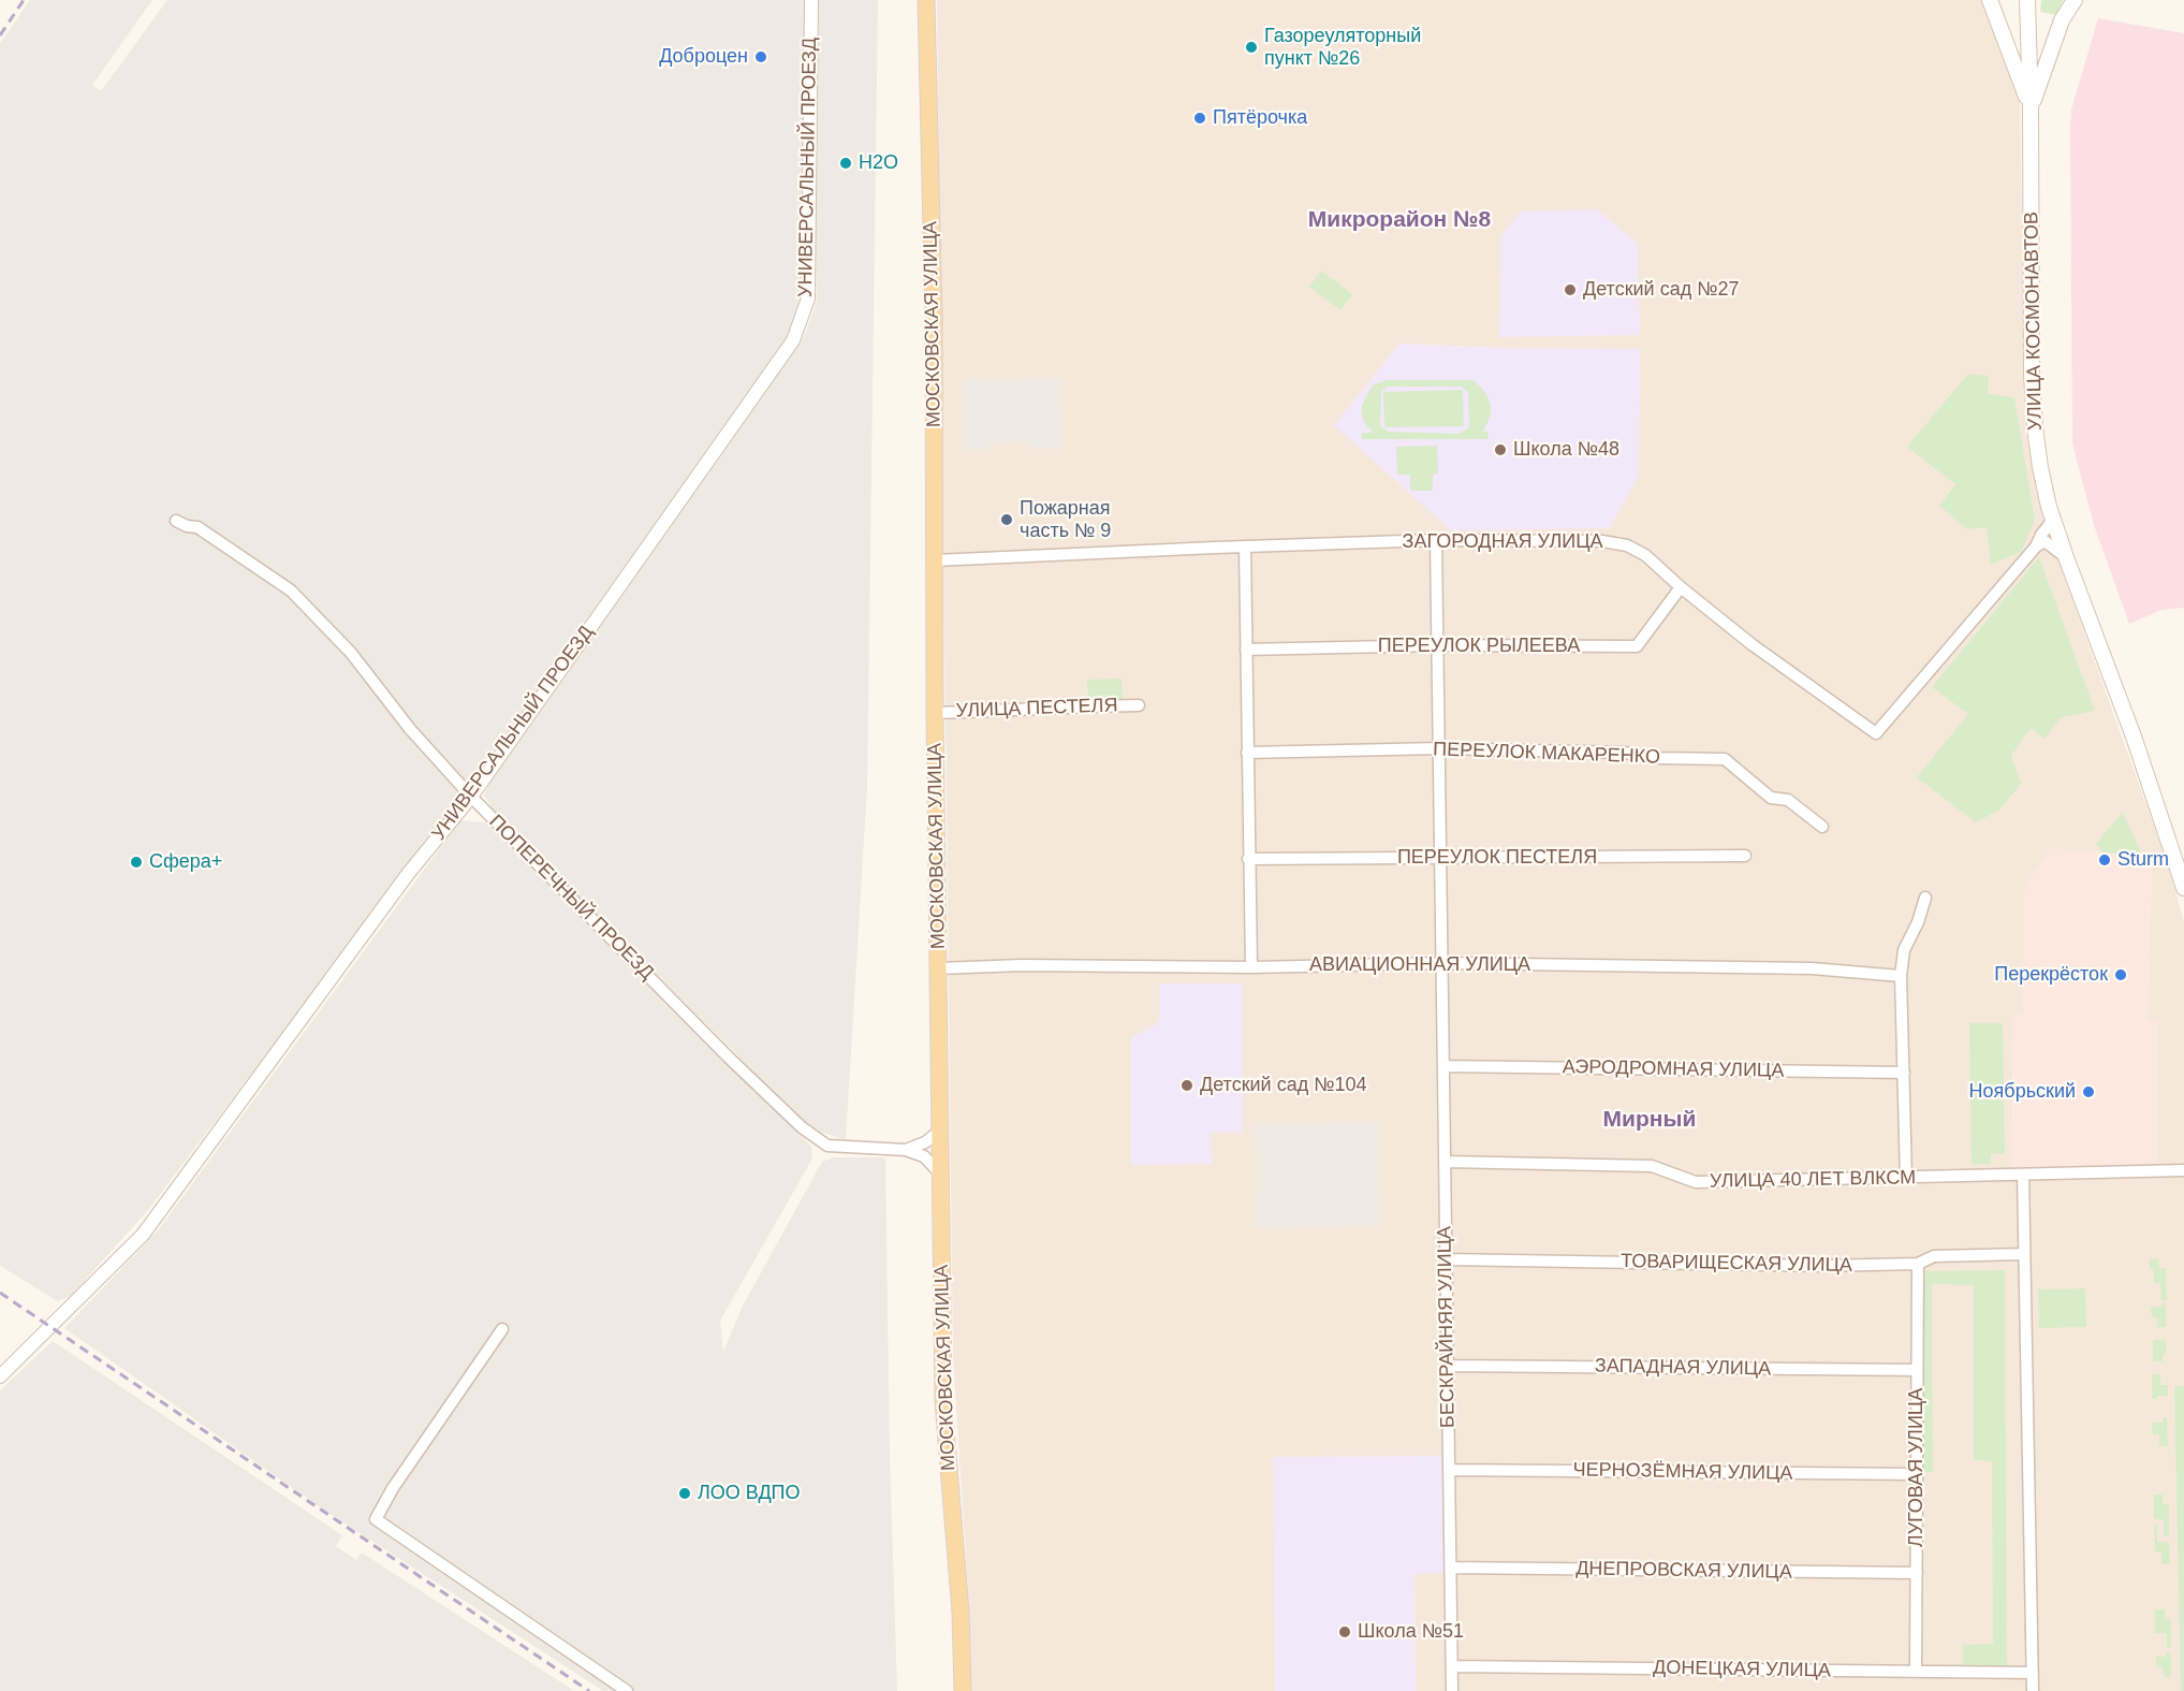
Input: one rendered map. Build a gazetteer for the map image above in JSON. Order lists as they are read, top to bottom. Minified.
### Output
{"streets":{"main road":["УЛИЦА КОСМОНАВТОВ","МОСКОВСКАЯ УЛИЦА"],"street":["УНИВЕРСАЛЬНЫЙ ПРОЕЗД","ЗАГОРОДНАЯ УЛИЦА","ПЕРЕУЛОК РЫЛЕЕВА","УЛИЦА ПЕСТЕЛЯ","ПЕРЕУЛОК МАКАРЕНКО","ПЕРЕУЛОК ПЕСТЕЛЯ","ПОПЕРЕЧНЫЙ ПРОЕЗД","АВИАЦИОННАЯ УЛИЦА","АЭРОДРОМНАЯ УЛИЦА","УЛИЦА 40 ЛЕТ ВЛКСМ","ТОВАРИЩЕСКАЯ УЛИЦА","БЕСКРАЙНЯЯ УЛИЦА","ЗАПАДНАЯ УЛИЦА","ЛУГОВАЯ УЛИЦА","ЧЕРНОЗЁМНАЯ УЛИЦА","ДНЕПРОВСКАЯ УЛИЦА","ДОНЕЦКАЯ УЛИЦА"]},"crossings":[["УНИВЕРСАЛЬНЫЙ ПРОЕЗД","ПОПЕРЕЧНЫЙ ПРОЕЗД"],["УЛИЦА КОСМОНАВТОВ","ЗАГОРОДНАЯ УЛИЦА"],["МОСКОВСКАЯ УЛИЦА","ЗАГОРОДНАЯ УЛИЦА"],["МОСКОВСКАЯ УЛИЦА","УЛИЦА ПЕСТЕЛЯ"],["МОСКОВСКАЯ УЛИЦА","ПОПЕРЕЧНЫЙ ПРОЕЗД"],["МОСКОВСКАЯ УЛИЦА","АВИАЦИОННАЯ УЛИЦА"],["ЗАГОРОДНАЯ УЛИЦА","ПЕРЕУЛОК РЫЛЕЕВА"],["ЗАГОРОДНАЯ УЛИЦА","БЕСКРАЙНЯЯ УЛИЦА"],["ПЕРЕУЛОК РЫЛЕЕВА","БЕСКРАЙНЯЯ УЛИЦА"],["ПЕРЕУЛОК МАКАРЕНКО","БЕСКРАЙНЯЯ УЛИЦА"],["ПЕРЕУЛОК ПЕСТЕЛЯ","БЕСКРАЙНЯЯ УЛИЦА"],["АВИАЦИОННАЯ УЛИЦА","БЕСКРАЙНЯЯ УЛИЦА"],["АЭРОДРОМНАЯ УЛИЦА","БЕСКРАЙНЯЯ УЛИЦА"],["УЛИЦА 40 ЛЕТ ВЛКСМ","БЕСКРАЙНЯЯ УЛИЦА"],["ТОВАРИЩЕСКАЯ УЛИЦА","БЕСКРАЙНЯЯ УЛИЦА"],["ТОВАРИЩЕСКАЯ УЛИЦА","ЛУГОВАЯ УЛИЦА"],["БЕСКРАЙНЯЯ УЛИЦА","ЗАПАДНАЯ УЛИЦА"],["БЕСКРАЙНЯЯ УЛИЦА","ЧЕРНОЗЁМНАЯ УЛИЦА"],["БЕСКРАЙНЯЯ УЛИЦА","ДНЕПРОВСКАЯ УЛИЦА"],["БЕСКРАЙНЯЯ УЛИЦА","ДОНЕЦКАЯ УЛИЦА"],["ЗАПАДНАЯ УЛИЦА","ЛУГОВАЯ УЛИЦА"],["ЛУГОВАЯ УЛИЦА","ЧЕРНОЗЁМНАЯ УЛИЦА"],["ЛУГОВАЯ УЛИЦА","ДНЕПРОВСКАЯ УЛИЦА"],["ЛУГОВАЯ УЛИЦА","ДОНЕЦКАЯ УЛИЦА"]],"districts":["Микрорайон №8","Мирный"],"places":["Газореуляторный пункт №26","Доброцен","Пятёрочка","Н2О","Детский сад №27","Школа №48","Пожарная часть № 9","Sturm","Сфера+","Перекрёсток","Детский сад №104","Ноябрьский","ЛОО ВДПО","Школа №51"]}
